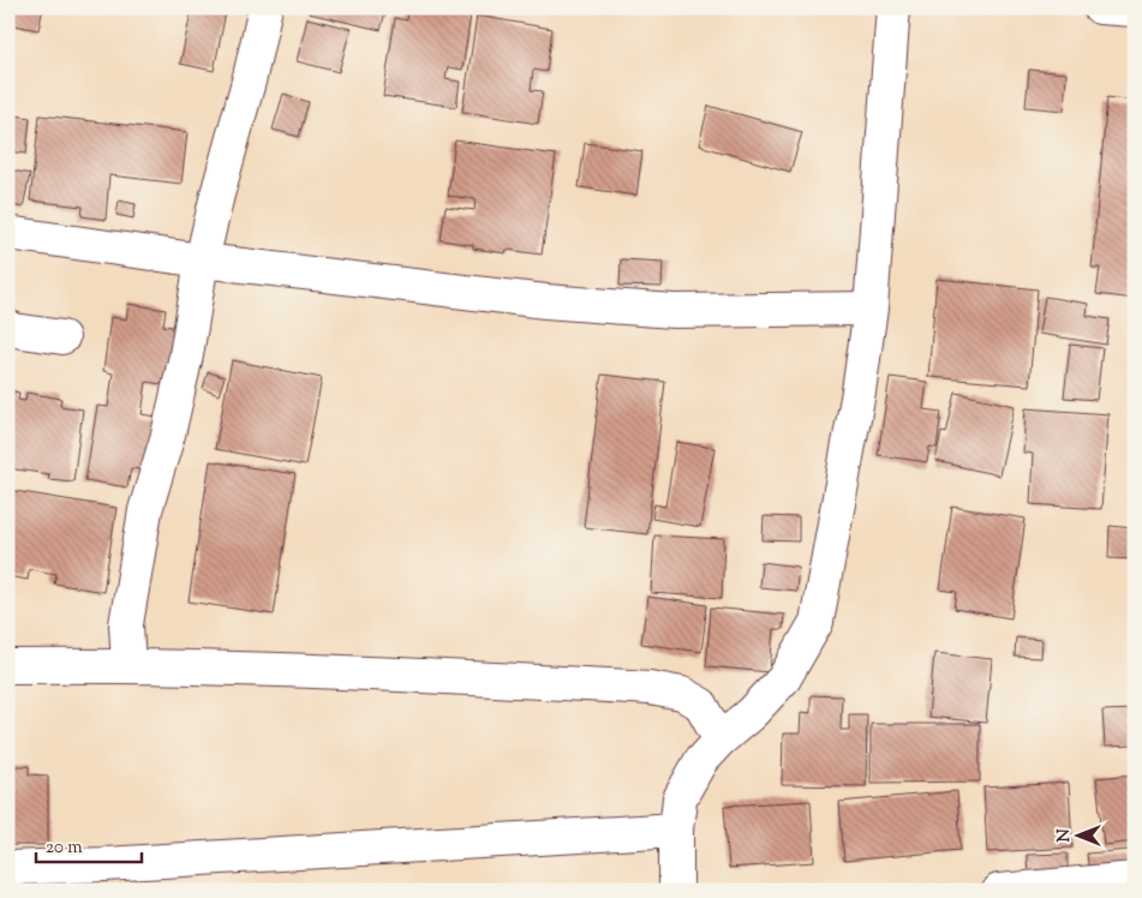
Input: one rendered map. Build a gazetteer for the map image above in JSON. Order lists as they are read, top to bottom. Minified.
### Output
{"scale_bar":"20 m","north":"left"}
